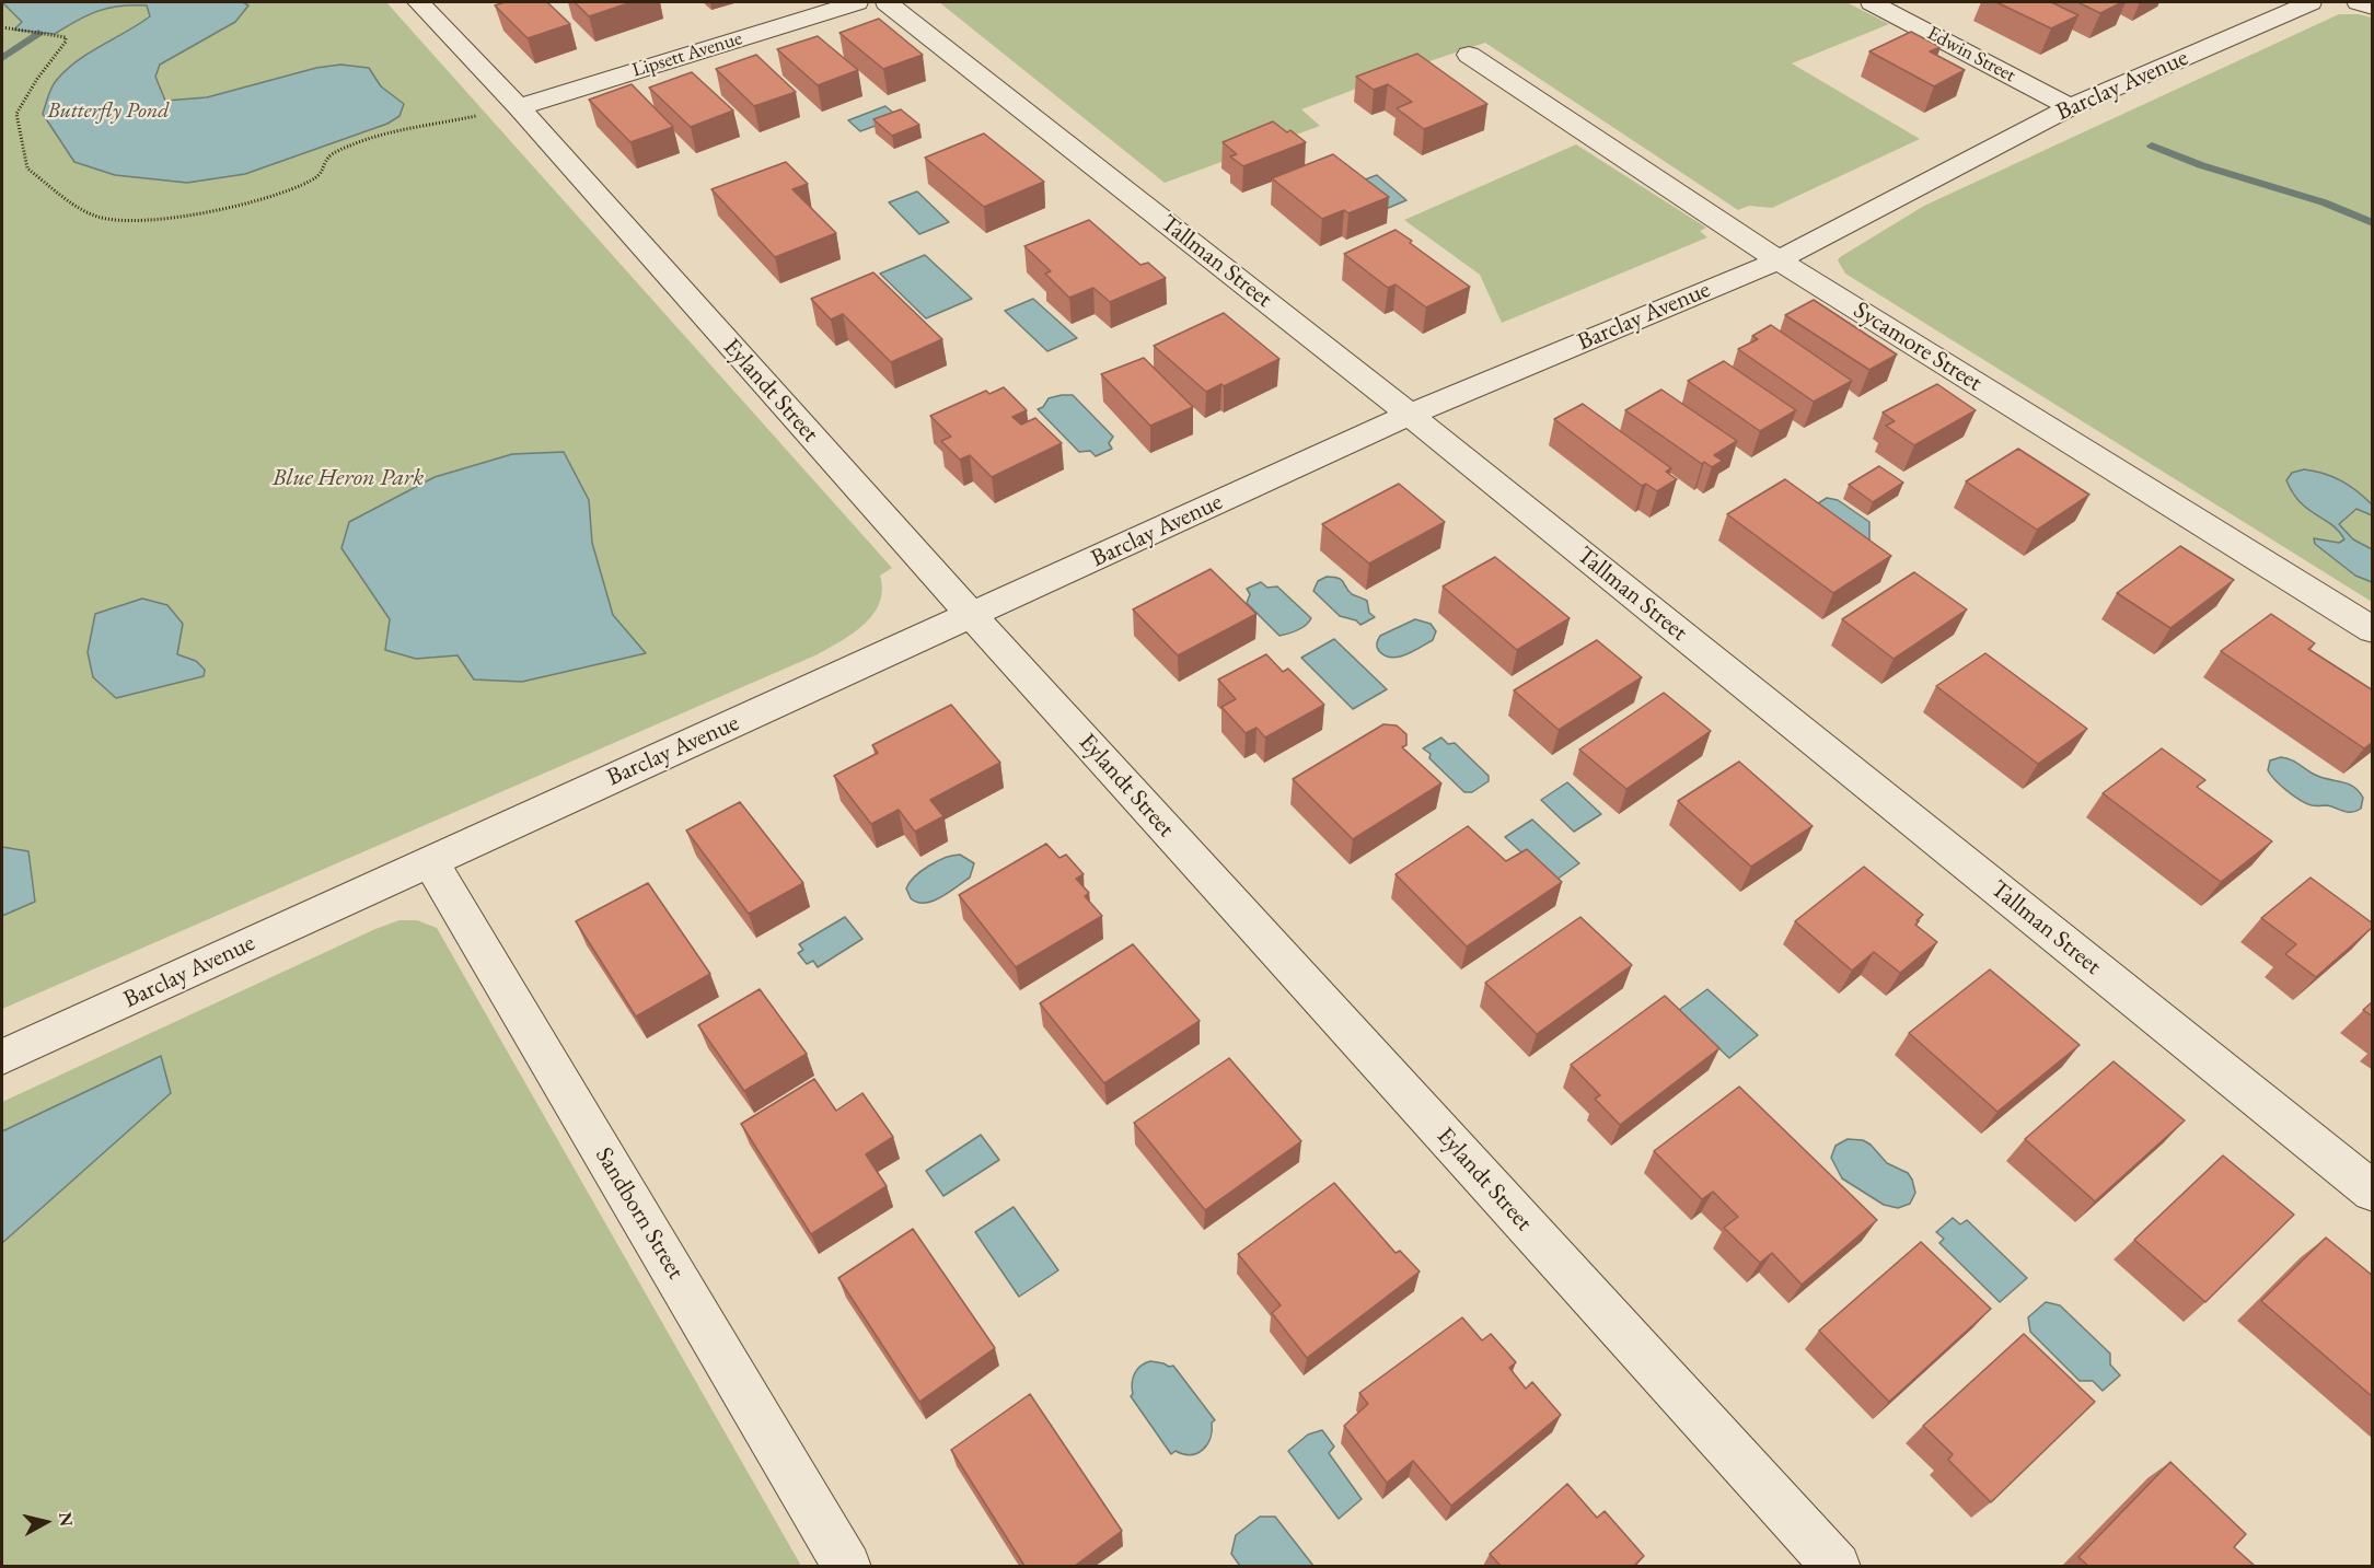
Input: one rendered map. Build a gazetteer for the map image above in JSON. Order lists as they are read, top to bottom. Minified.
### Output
{"streets":{"street":["Lipsett Avenue","Edwin Street","Barclay Avenue","Tallman Street","Sycamore Street","Eylandt Street","Sandborn Street"]},"crossings":[["Lipsett Avenue","Eylandt Street"],["Edwin Street","Barclay Avenue"],["Barclay Avenue","Tallman Street"],["Barclay Avenue","Sycamore Street"],["Barclay Avenue","Eylandt Street"],["Barclay Avenue","Sandborn Street"]],"water":["Butterfly Pond"],"parks":["Blue Heron Park"],"north":"right"}
